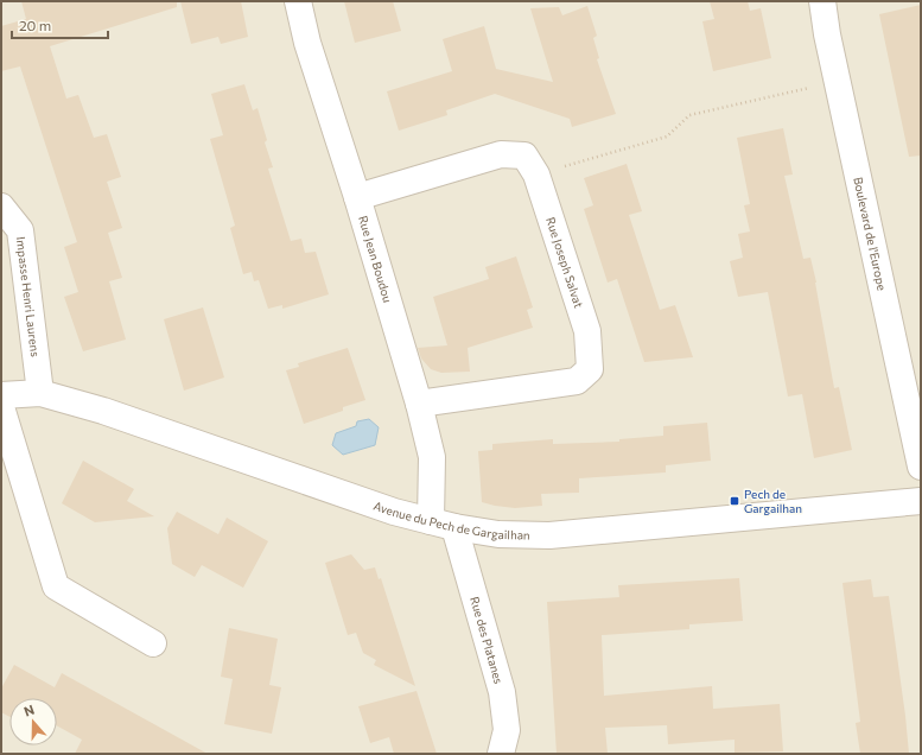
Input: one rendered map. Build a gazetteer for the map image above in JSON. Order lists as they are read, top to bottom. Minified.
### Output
{"streets":{"street":["Boulevard de l'Europe","Rue Jean Boudou","Rue Joseph Salvat","Impasse Henri Laurens","Avenue du Pech de Gargailhan","Rue des Platanes"]},"crossings":[["Rue Jean Boudou","Rue Joseph Salvat"],["Rue Jean Boudou","Avenue du Pech de Gargailhan"],["Rue Jean Boudou","Rue des Platanes"],["Impasse Henri Laurens","Avenue du Pech de Gargailhan"],["Avenue du Pech de Gargailhan","Rue des Platanes"]],"places":{"transit":["Pech de Gargailhan"]},"scale_bar":"20 m","north":"top"}
